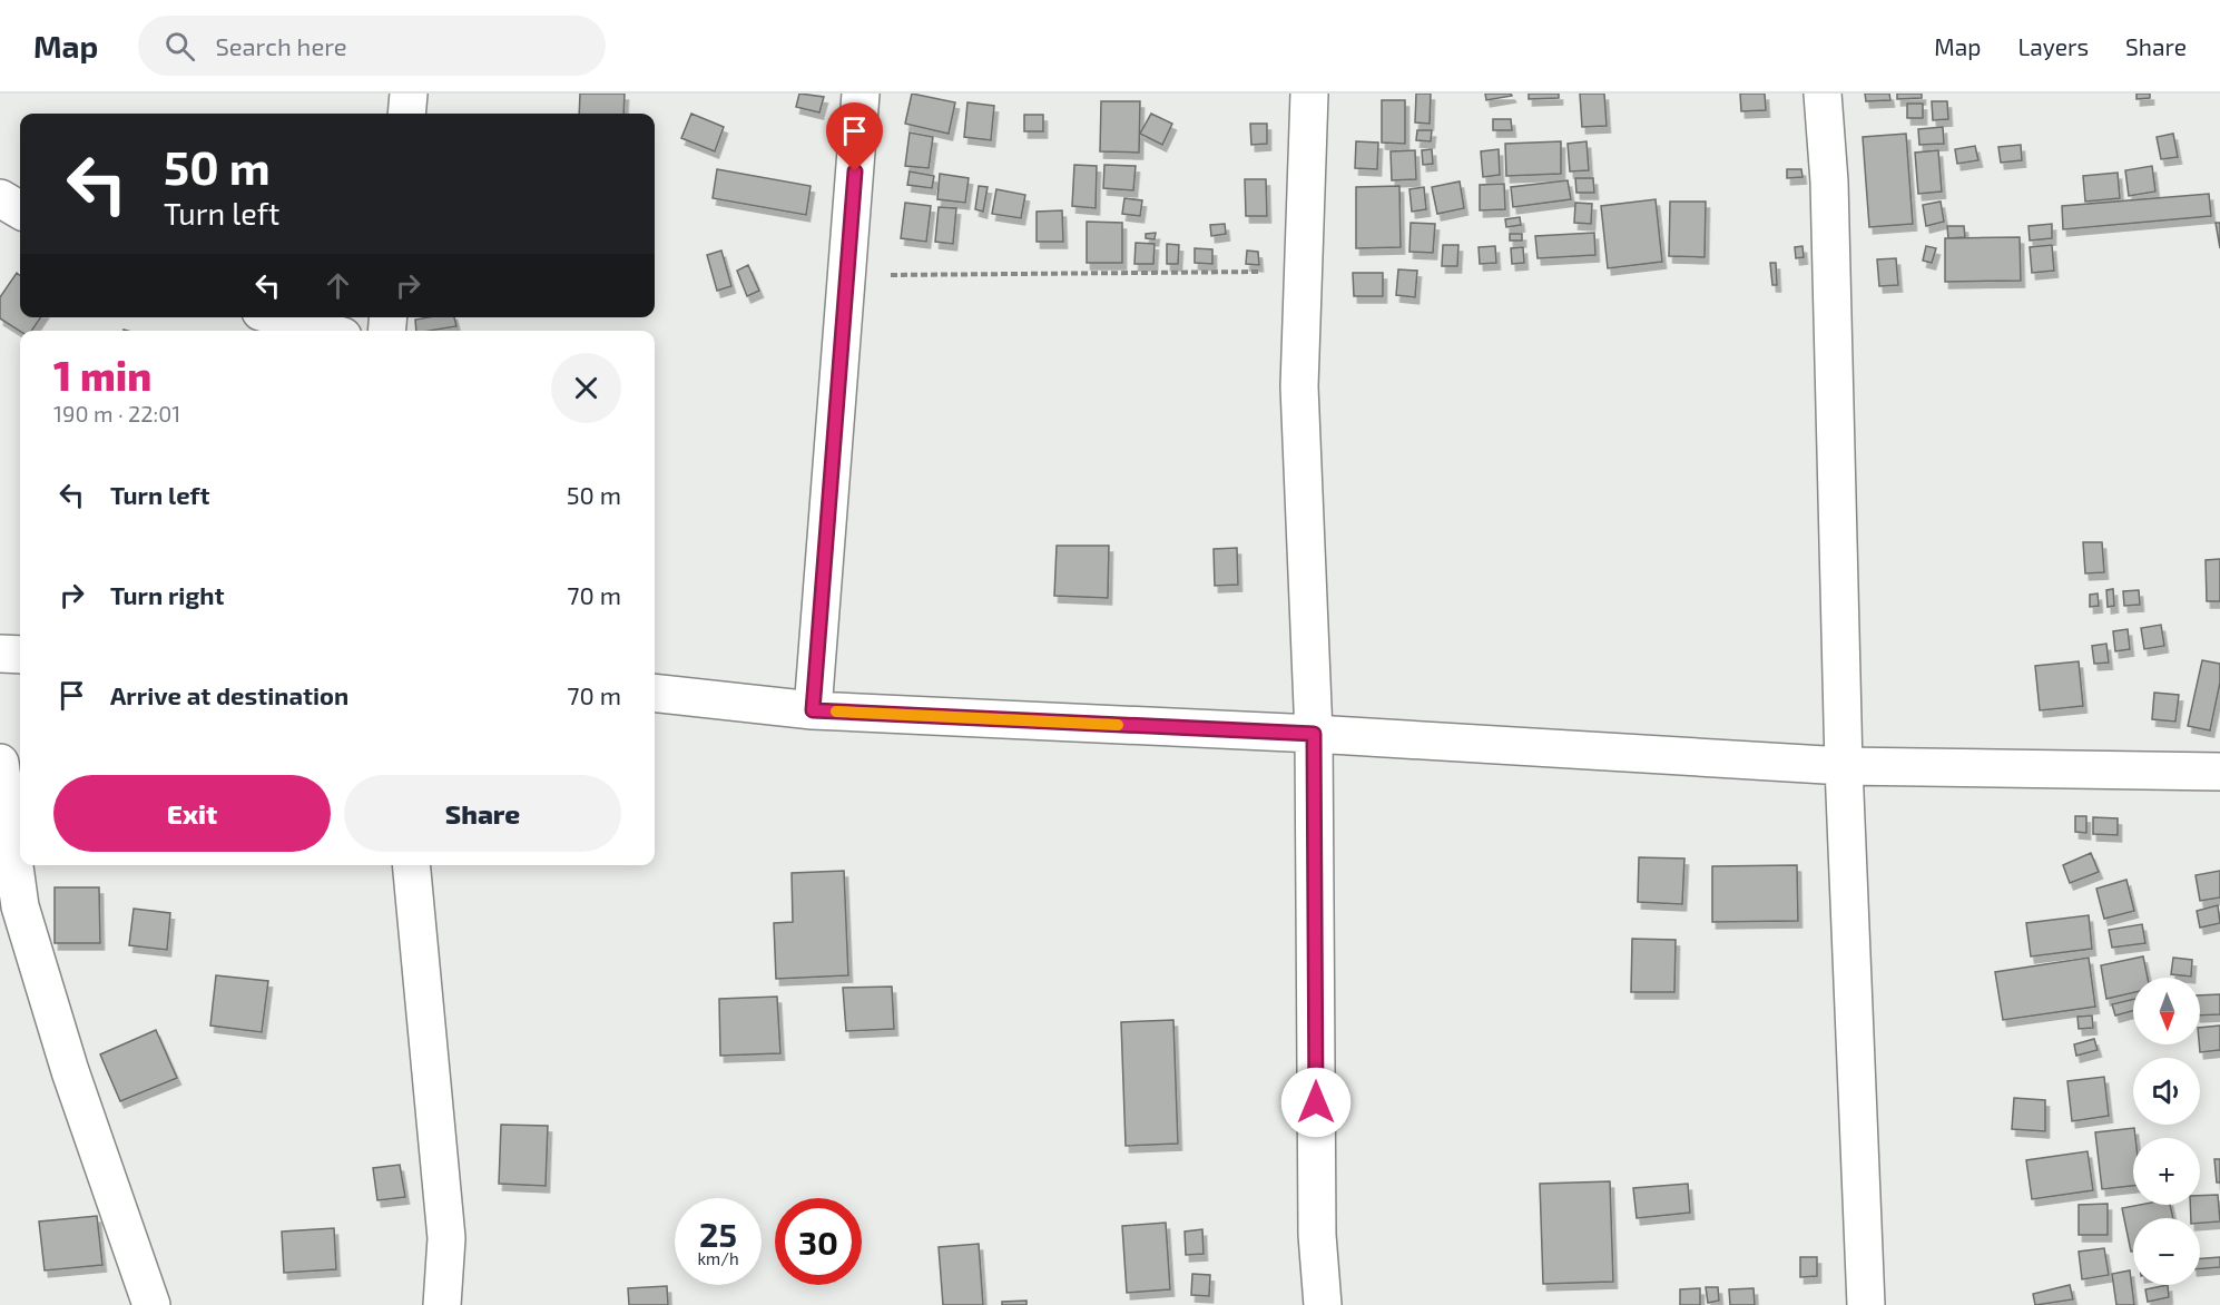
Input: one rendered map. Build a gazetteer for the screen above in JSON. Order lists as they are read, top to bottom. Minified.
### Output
{"north":"bottom","page":{"header":"Map","search":"Search here","nav":["Map","Layers","Share"],"turn":["50 m","Turn left"],"heading":["1 min","190 m · 22:01"],"list":[{"name":"Turn left","value":"50 m"},{"name":"Turn right","value":"70 m"},{"name":"Arrive at destination","value":"70 m"}],"buttons":["Exit","Share"],"map_buttons":["+","−"],"speed":"25 km/h","limit":"30"}}
